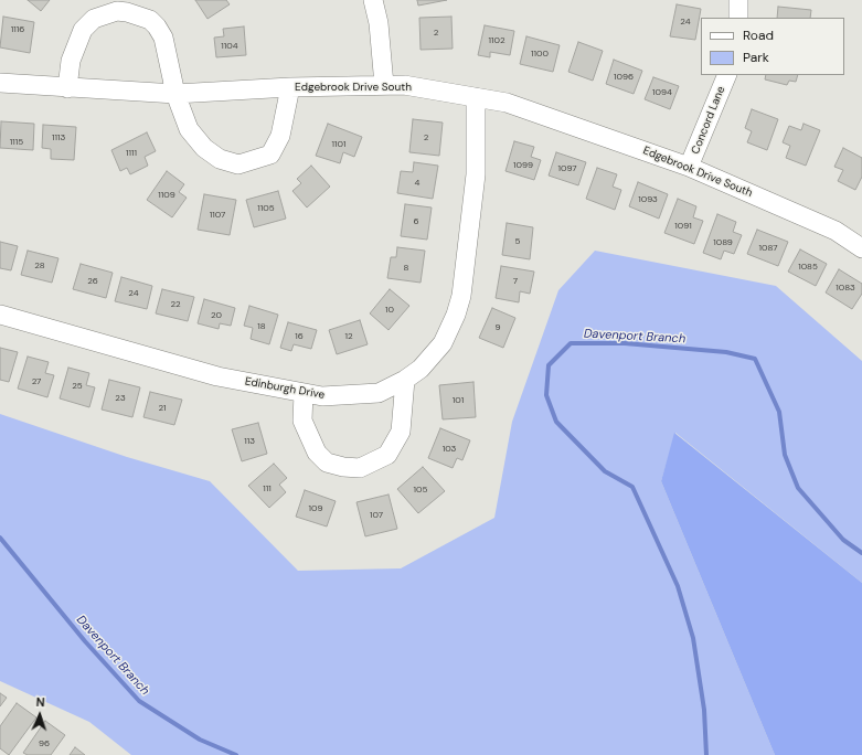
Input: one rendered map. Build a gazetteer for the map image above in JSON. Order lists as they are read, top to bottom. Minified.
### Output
{"streets":{"street":["Edgebrook Drive South","Concord Lane","Edinburgh Drive"]},"crossings":[["Edgebrook Drive South","Concord Lane"],["Edgebrook Drive South","Edinburgh Drive"]],"water":["Davenport Branch"],"house_numbers":["24","1116","2","1102","1104","1100","1096","1094","1113","2","1115","1101","1111","1099","1097","4","1109","1093","1105","1107","6","1091","5","1089","1087","28","1085","8","26","7","1083","24","22","10","20","18","9","16","12","27","25","23","101","21","113","103","111","105","109","107","96"],"legend":["Road","Park"],"north":"top"}
